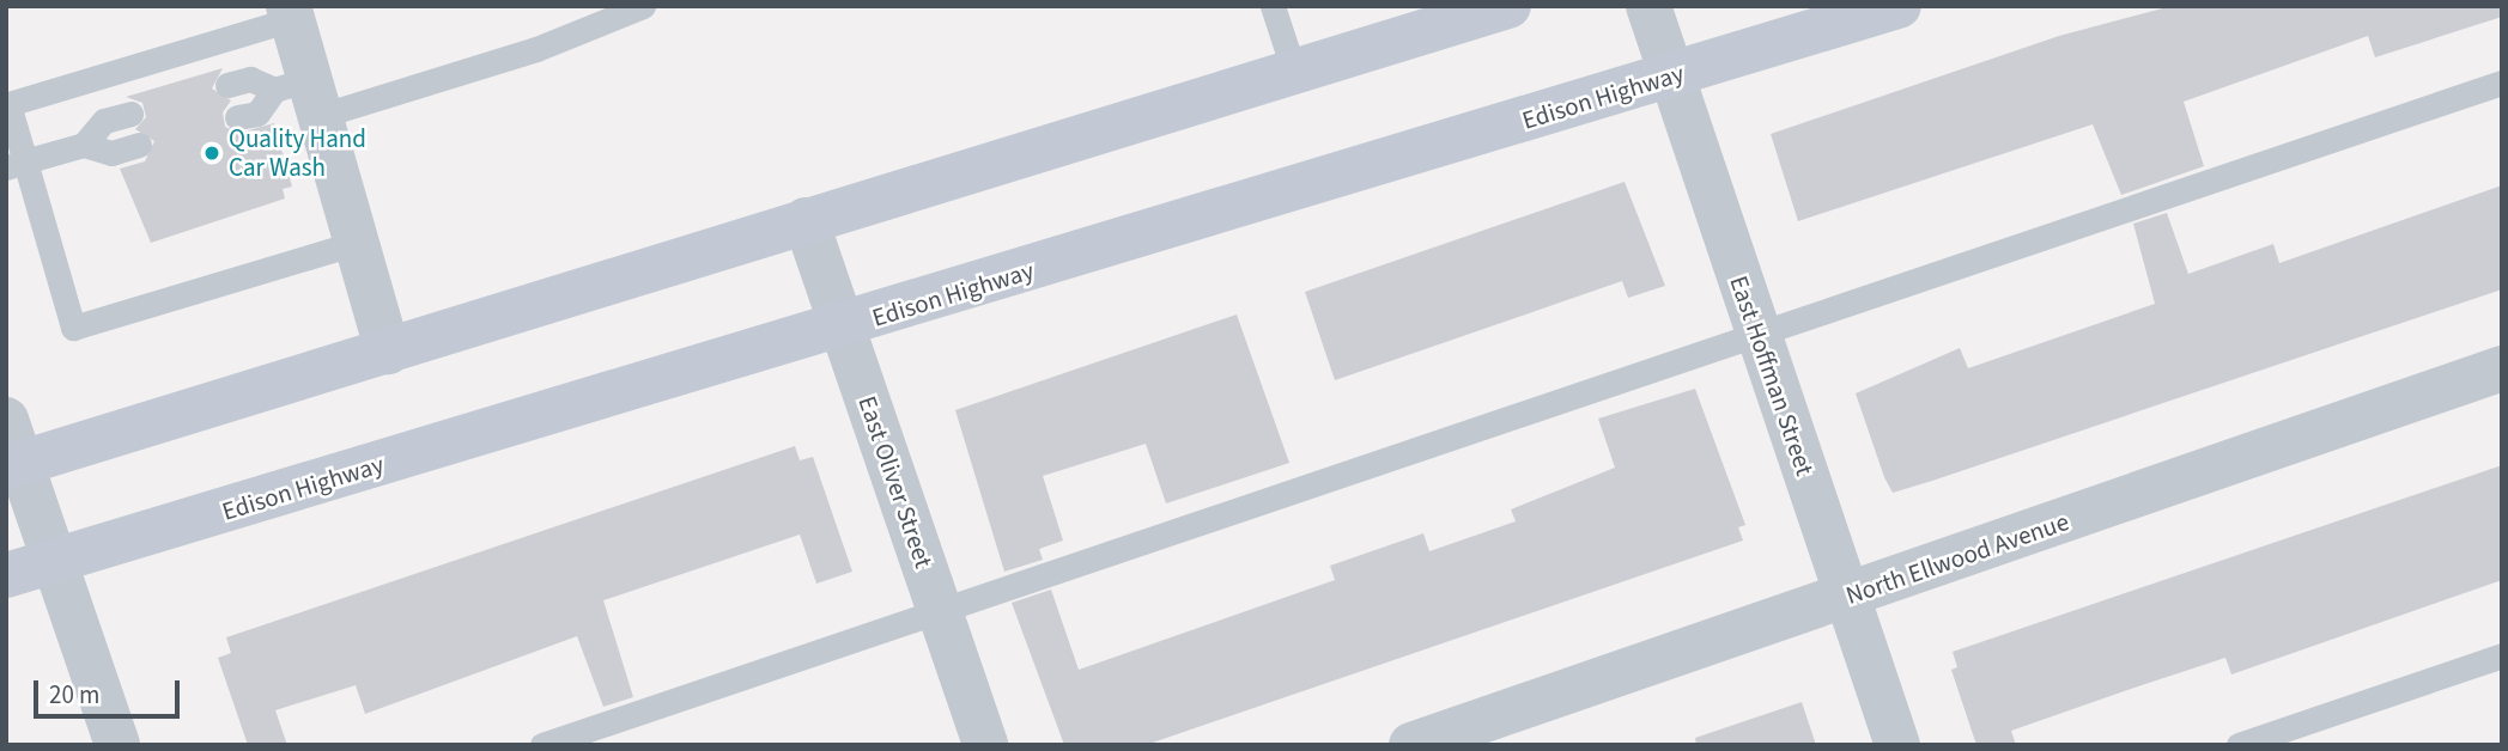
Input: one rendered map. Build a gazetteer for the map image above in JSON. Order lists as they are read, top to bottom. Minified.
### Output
{"streets":{"main road":["Edison Highway"],"street":["East Hoffman Street","East Oliver Street","North Ellwood Avenue"]},"crossings":[["Edison Highway","East Hoffman Street"],["Edison Highway","East Oliver Street"],["East Hoffman Street","North Ellwood Avenue"]],"places":["Quality Hand Car Wash"],"scale_bar":"20 m"}
